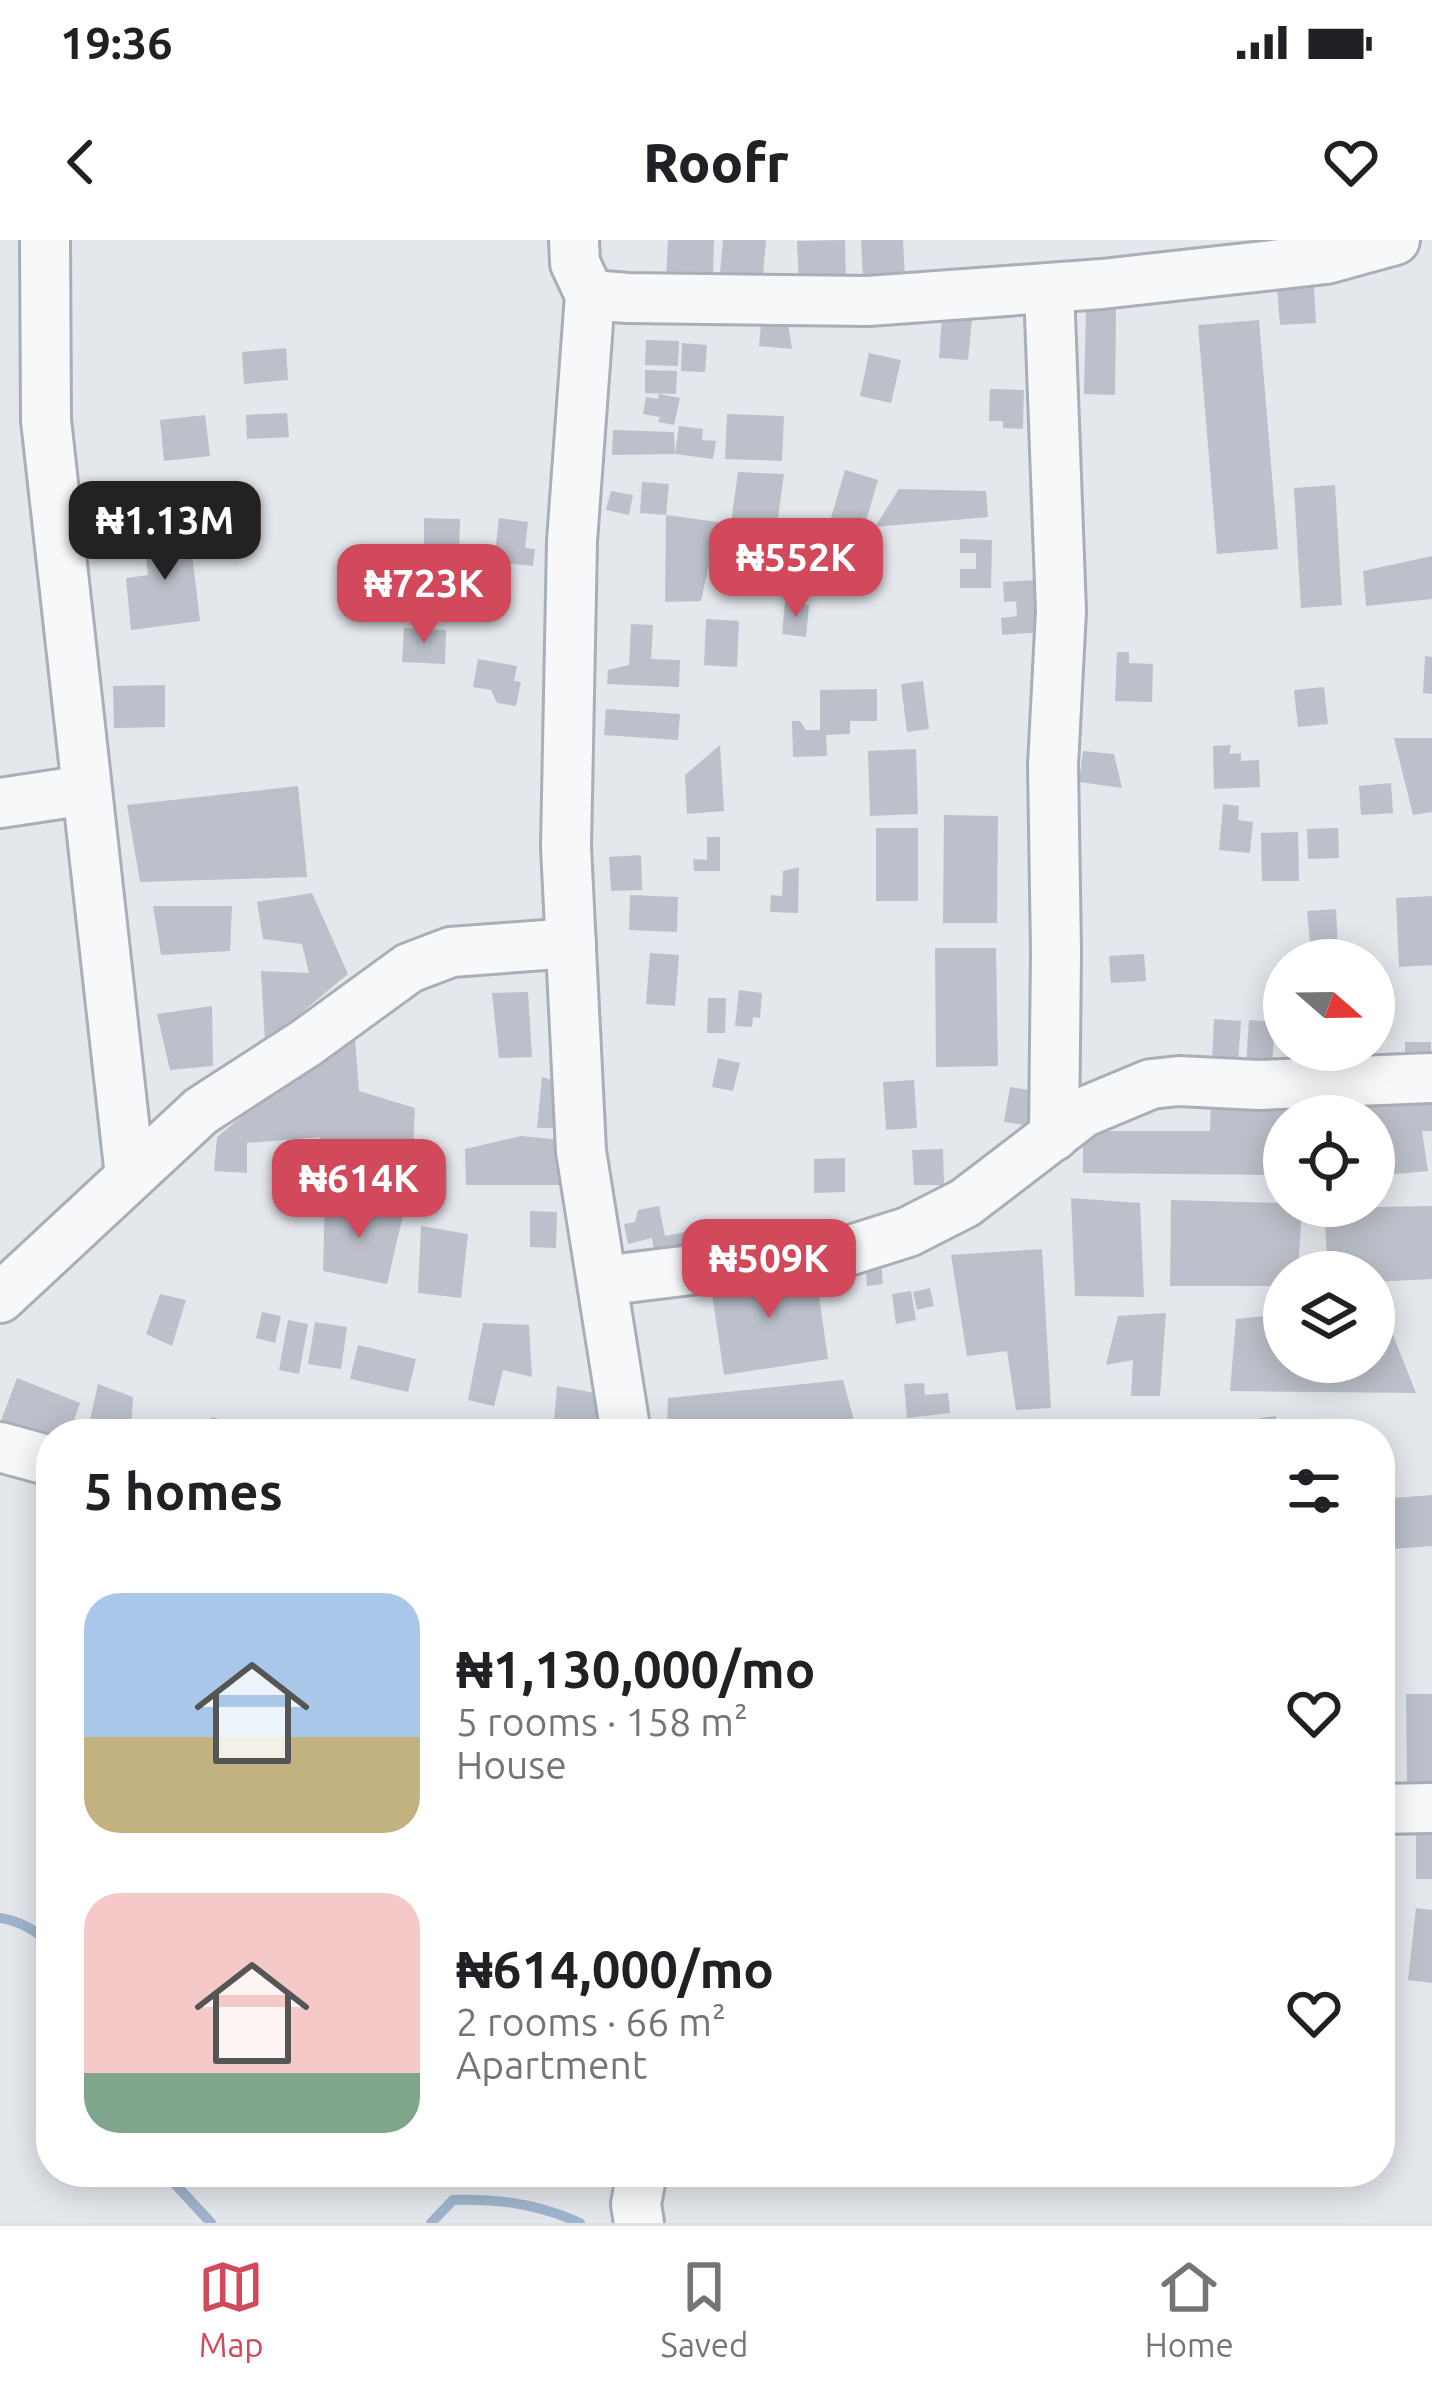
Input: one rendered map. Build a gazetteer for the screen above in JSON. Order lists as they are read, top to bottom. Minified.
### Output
{"north":"right","page":{"status":"19:36","header":"Roofr","price":["₦1.13M","₦552K","₦723K","₦614K","₦509K"],"heading":"5 homes","list":[{"name":"₦1,130,000/mo","note":"5 rooms · 158 m² · House"},{"name":"₦614,000/mo","note":"2 rooms · 66 m² · Apartment"}],"tabs":["Map","Saved","Home"]}}
